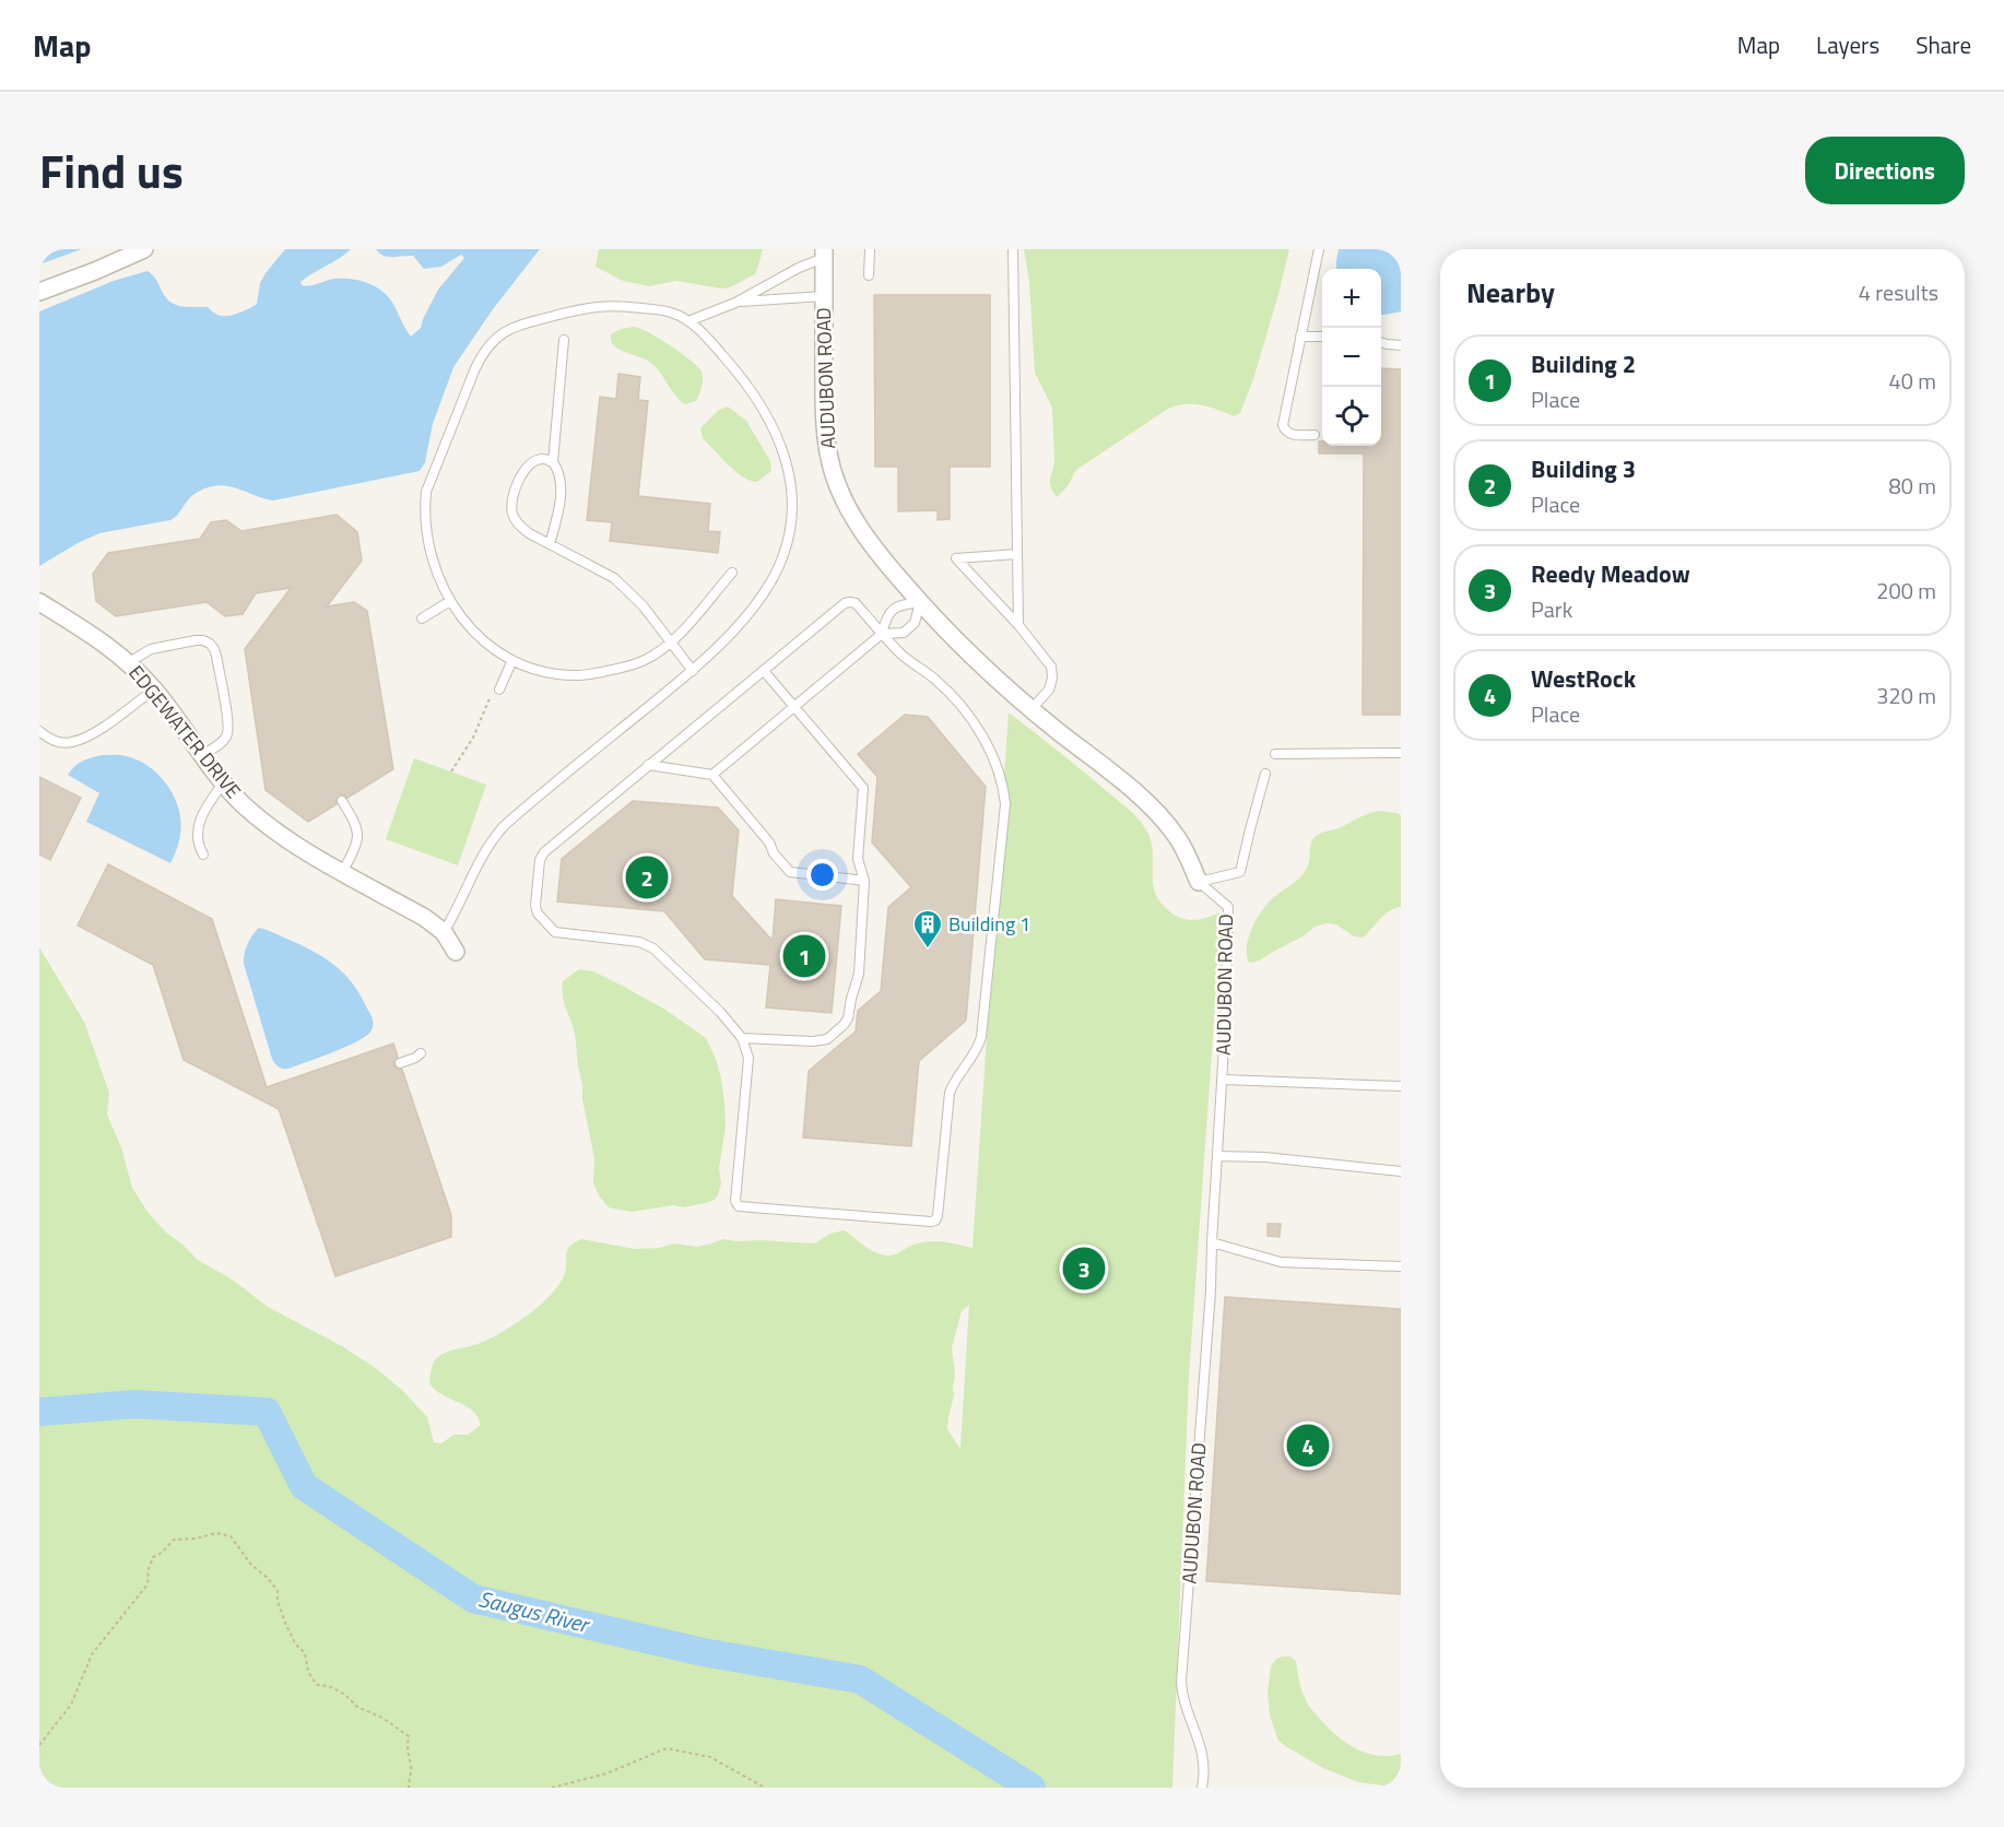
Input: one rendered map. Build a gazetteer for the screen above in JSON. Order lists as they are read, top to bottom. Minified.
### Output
{"streets":{"street":["AUDUBON ROAD","EDGEWATER DRIVE"]},"water":["Saugus River"],"places":{"building":["Building 1"]},"page":{"header":"Map","nav":["Map","Layers","Share"],"title":"Find us","buttons":"Directions","heading":["Nearby","4 results"],"map_buttons":["+","−"],"list":[{"mark":"1","name":"Building 2","note":"Place","value":"40 m"},{"mark":"2","name":"Building 3","note":"Place","value":"80 m"},{"mark":"3","name":"Reedy Meadow","note":"Park","value":"200 m"},{"mark":"4","name":"WestRock","note":"Place","value":"320 m"}],"pins":["2","1","3","4"]}}
